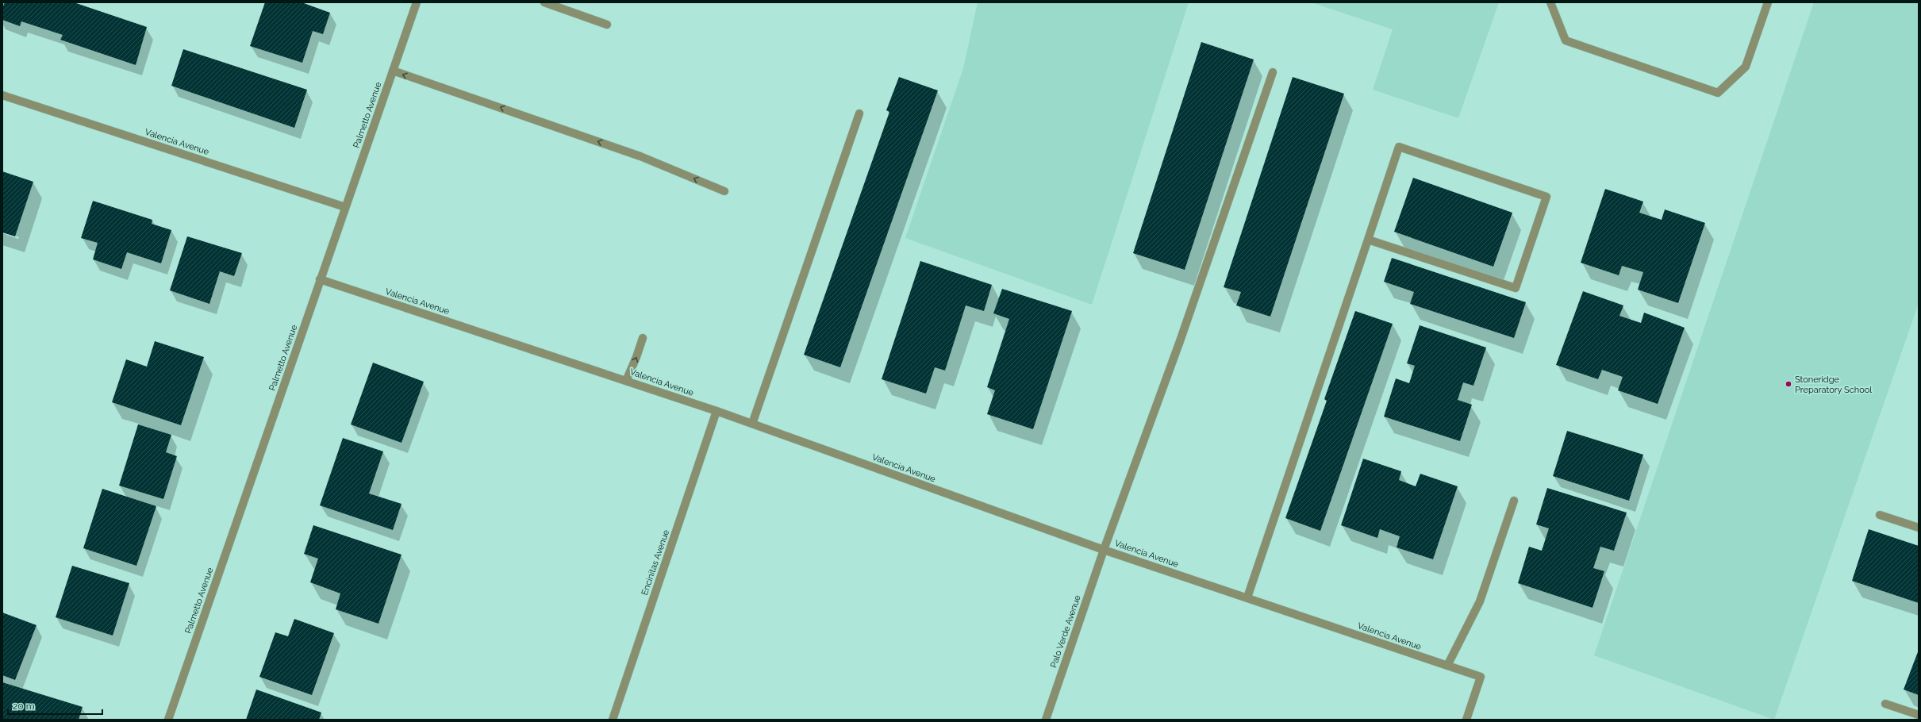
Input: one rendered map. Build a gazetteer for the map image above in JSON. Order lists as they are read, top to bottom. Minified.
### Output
{"streets":{"street":["Palmetto Avenue","Valencia Avenue","Encinitas Avenue","Palo Verde Avenue"]},"crossings":[["Palmetto Avenue","Valencia Avenue"],["Valencia Avenue","Encinitas Avenue"],["Valencia Avenue","Palo Verde Avenue"]],"places":["Stoneridge Preparatory School"],"scale_bar":"20 m"}
